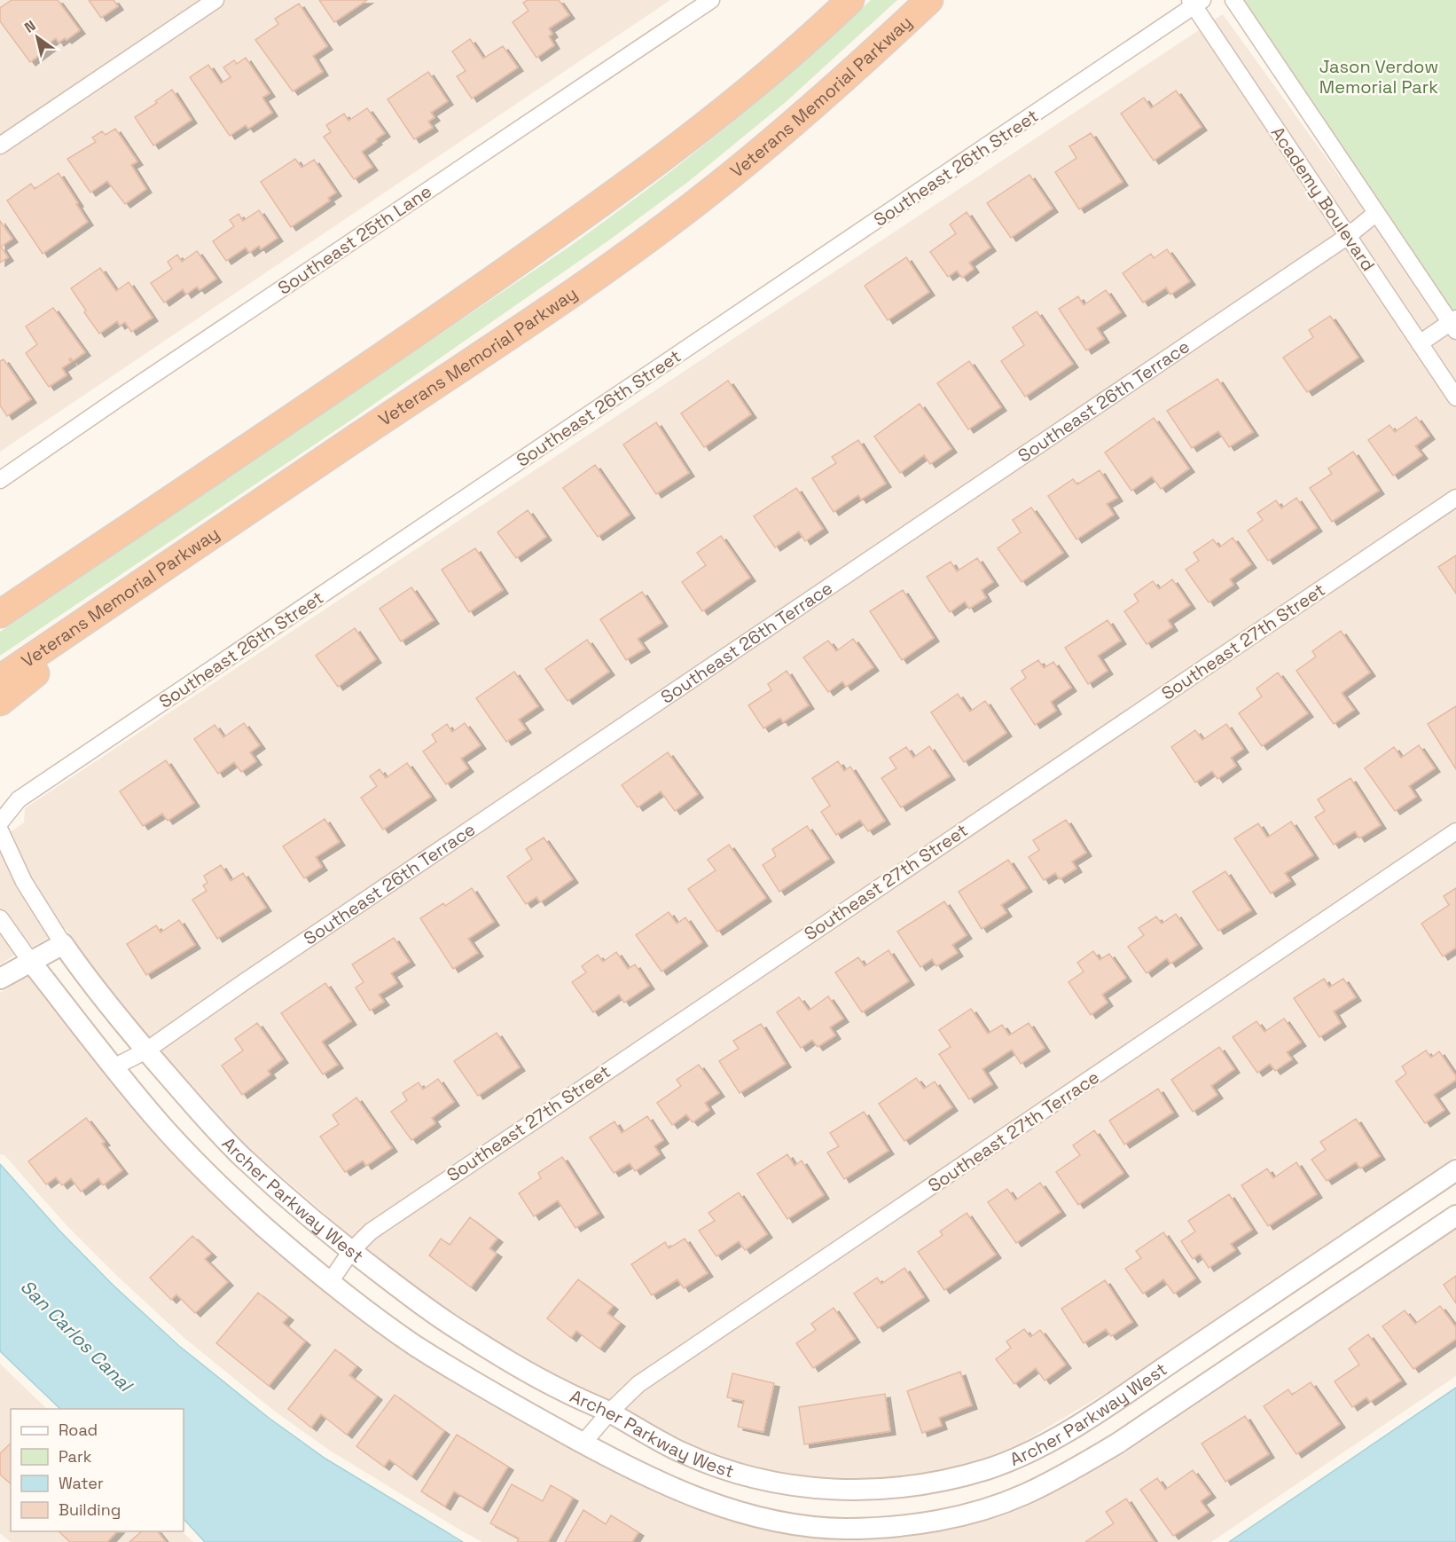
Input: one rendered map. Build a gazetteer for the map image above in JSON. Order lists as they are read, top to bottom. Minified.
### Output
{"streets":{"highway":["Veterans Memorial Parkway"],"street":["Southeast 26th Street","Academy Boulevard","Southeast 25th Lane","Southeast 26th Terrace","Southeast 27th Street","Southeast 27th Terrace","Archer Parkway West"]},"crossings":[["Southeast 26th Street","Academy Boulevard"],["Academy Boulevard","Southeast 26th Terrace"],["Southeast 26th Terrace","Archer Parkway West"],["Southeast 27th Street","Archer Parkway West"],["Southeast 27th Terrace","Archer Parkway West"]],"water":["San Carlos Canal"],"parks":["Jason Verdow Memorial Park"],"legend":["Road","Park","Water","Building"],"north":"top left"}
